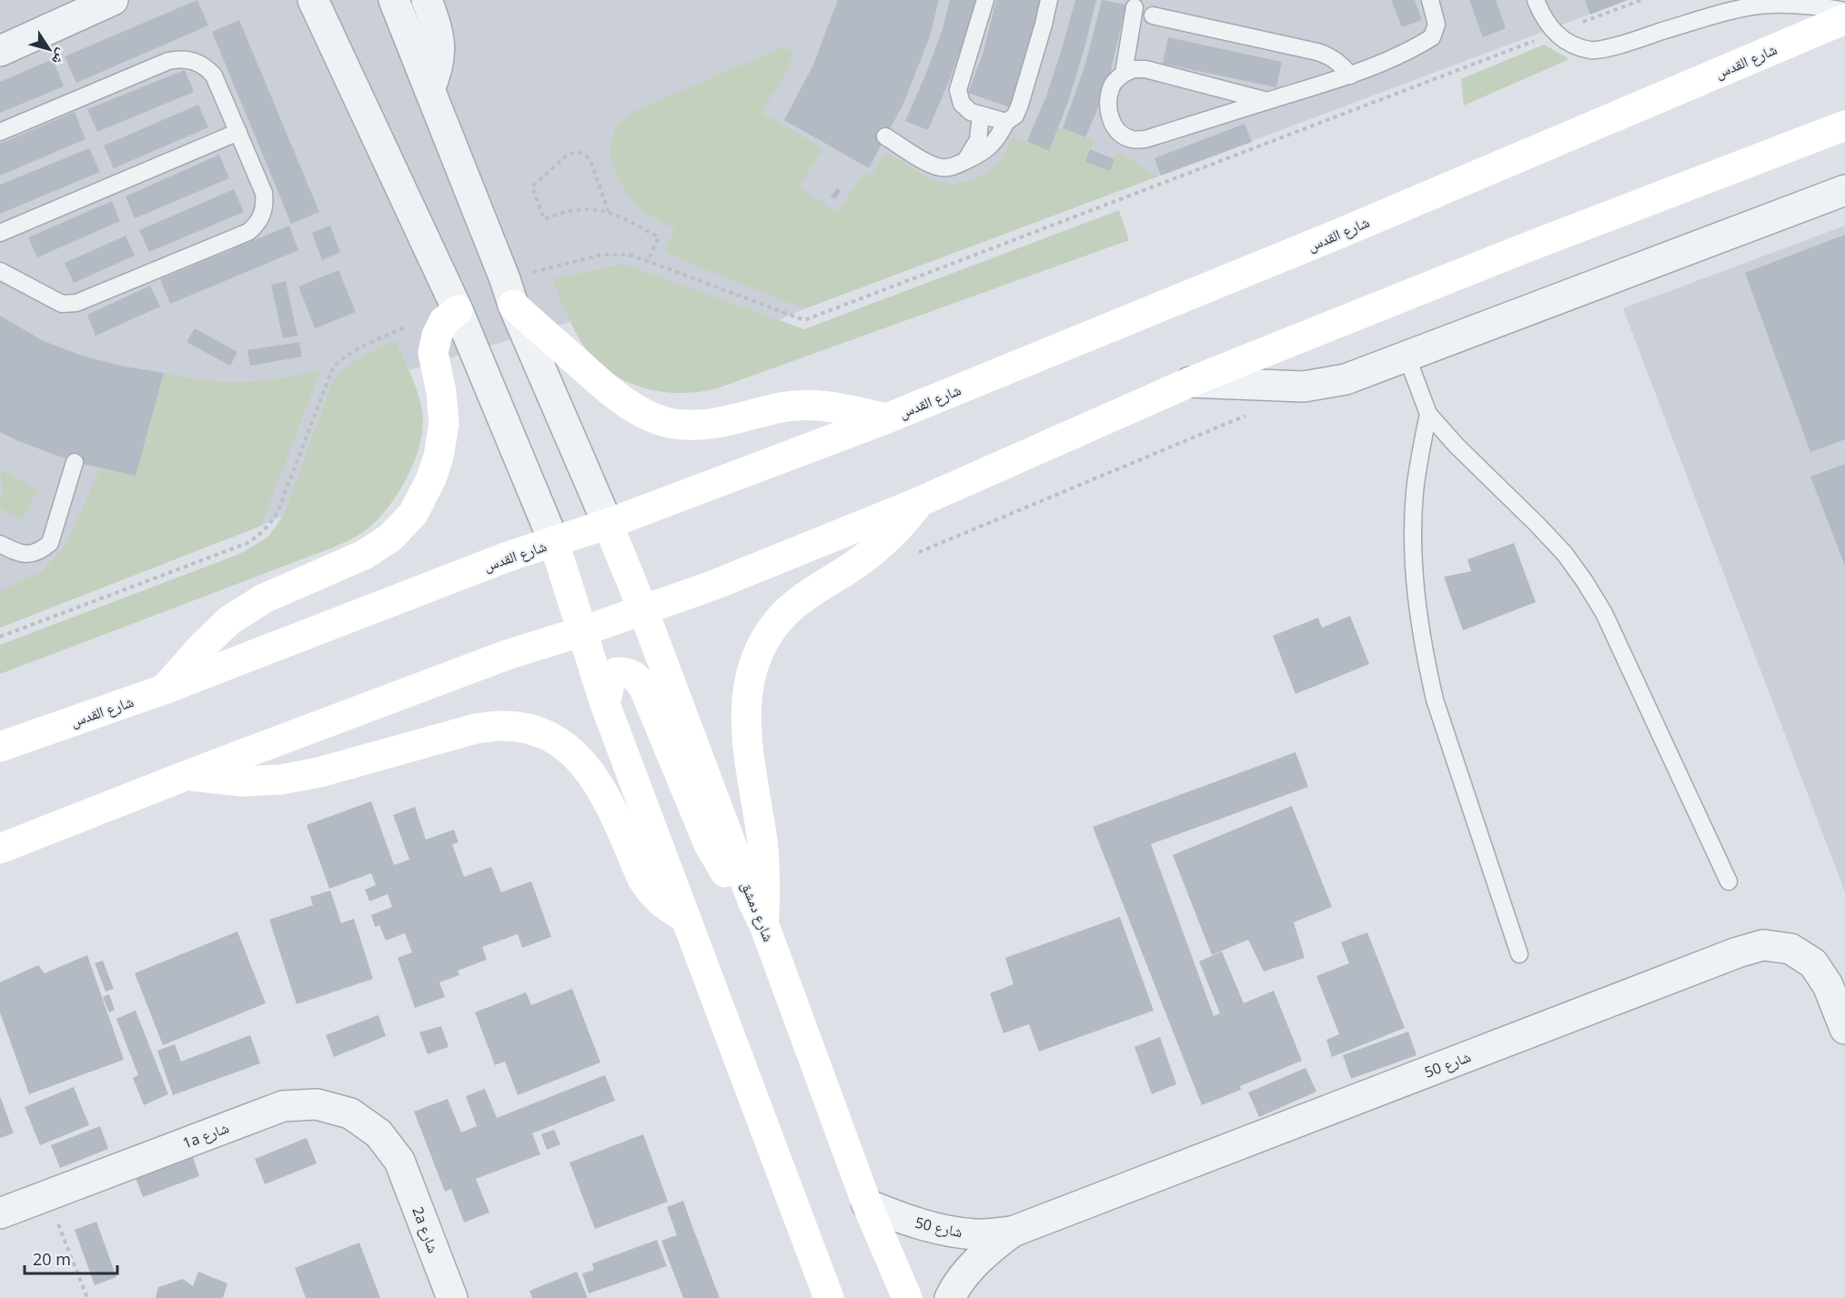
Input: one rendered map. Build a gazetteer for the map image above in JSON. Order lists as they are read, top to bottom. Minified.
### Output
{"streets":{"main road":["شارع القدس","شارع دمشق"],"street":["شارع 50","1a شارع","2a شارع"]},"crossings":[["شارع القدس","شارع دمشق"],["شارع دمشق","شارع 50"],["1a شارع","2a شارع"]],"scale_bar":"20 m","north":"bottom right"}
